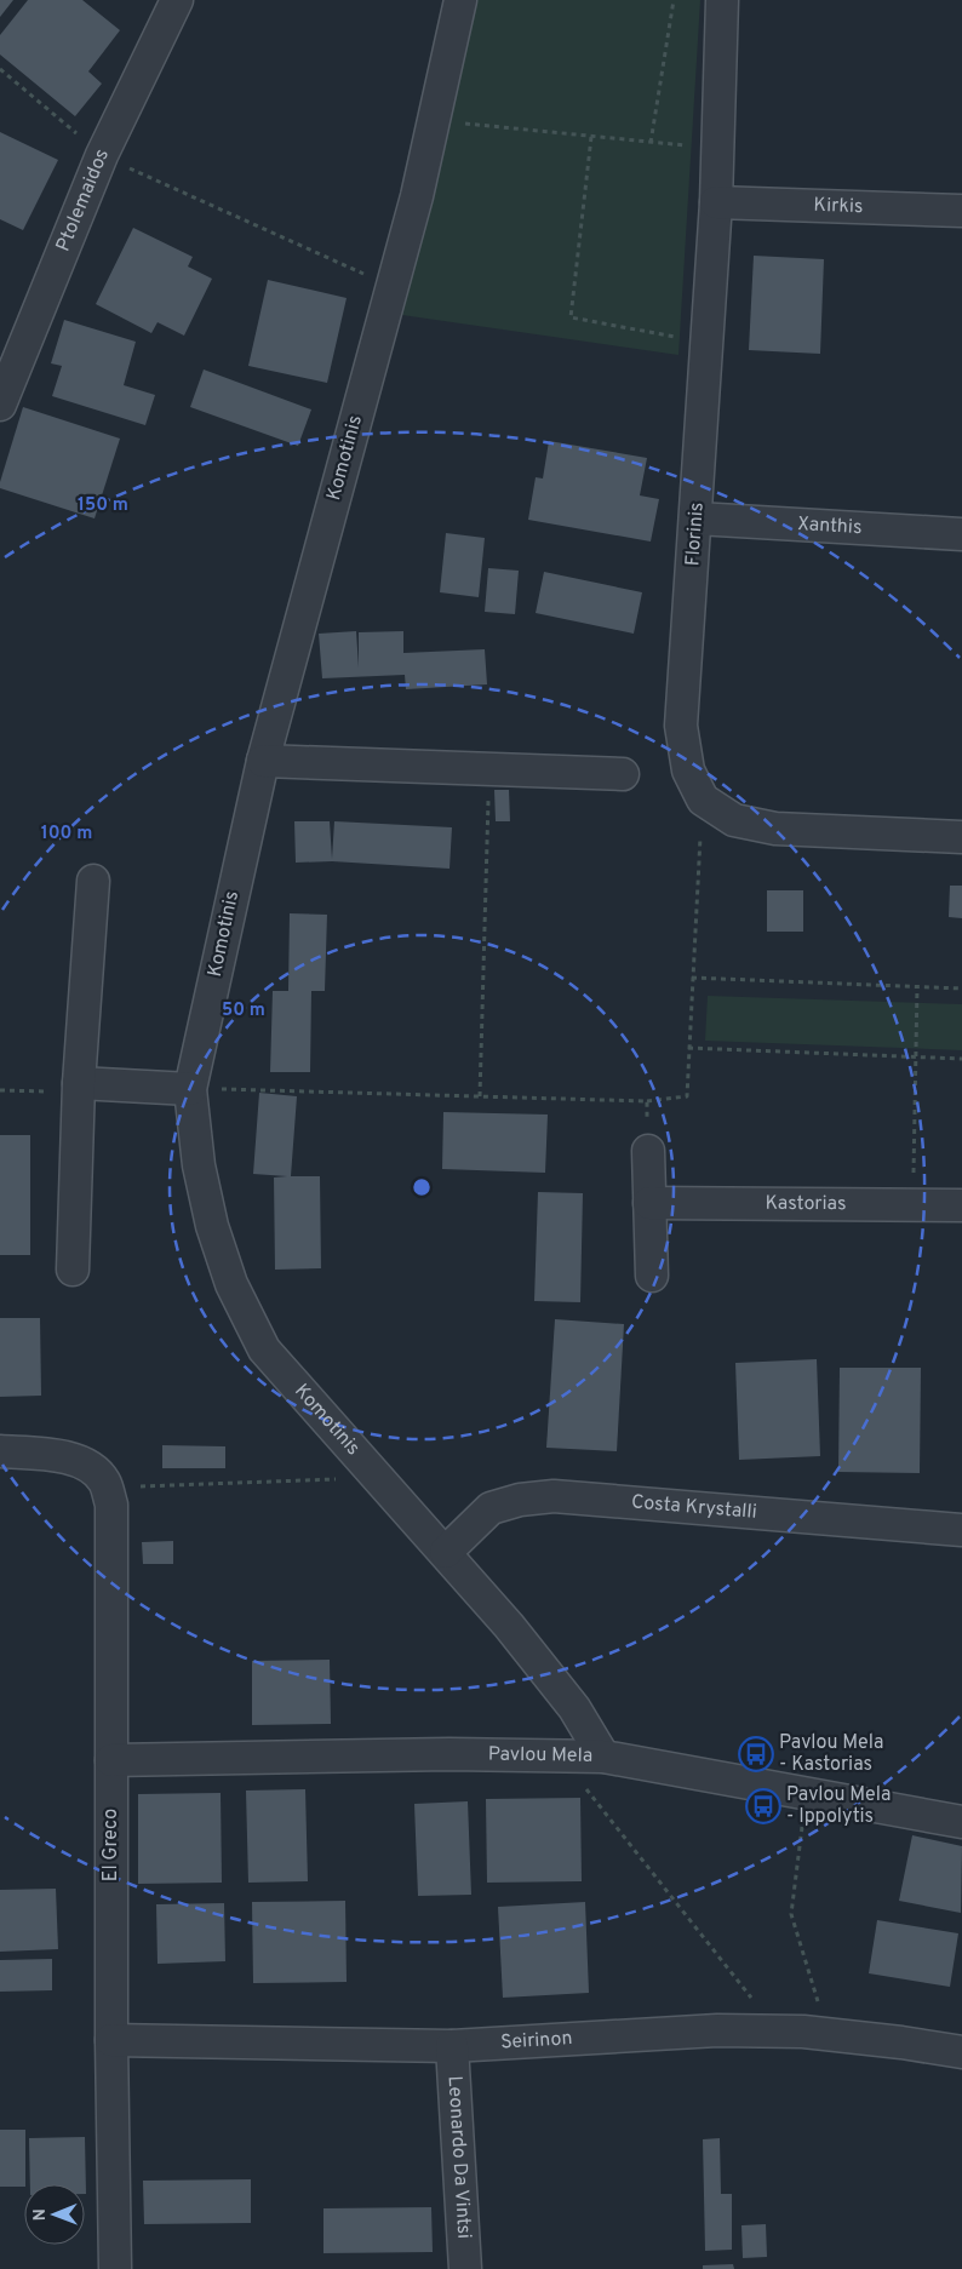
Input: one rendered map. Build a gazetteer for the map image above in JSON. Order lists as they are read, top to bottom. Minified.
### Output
{"streets":{"street":["Ptolemaidos","Kirkis","Komotinis","Xanthis","Florinis","Kastorias","Costa Krystalli","Pavlou Mela","El Greco","Seirinon","Leonardo Da Vintsi"]},"crossings":[["Kirkis","Florinis"],["Komotinis","Costa Krystalli"],["Komotinis","Pavlou Mela"],["Xanthis","Florinis"],["Pavlou Mela","El Greco"],["El Greco","Seirinon"],["Seirinon","Leonardo Da Vintsi"]],"places":{"bus stop":["Pavlou Mela - Kastorias","Pavlou Mela - Ippolytis"]},"north":"left","rings":["150 m","100 m","50 m"]}
